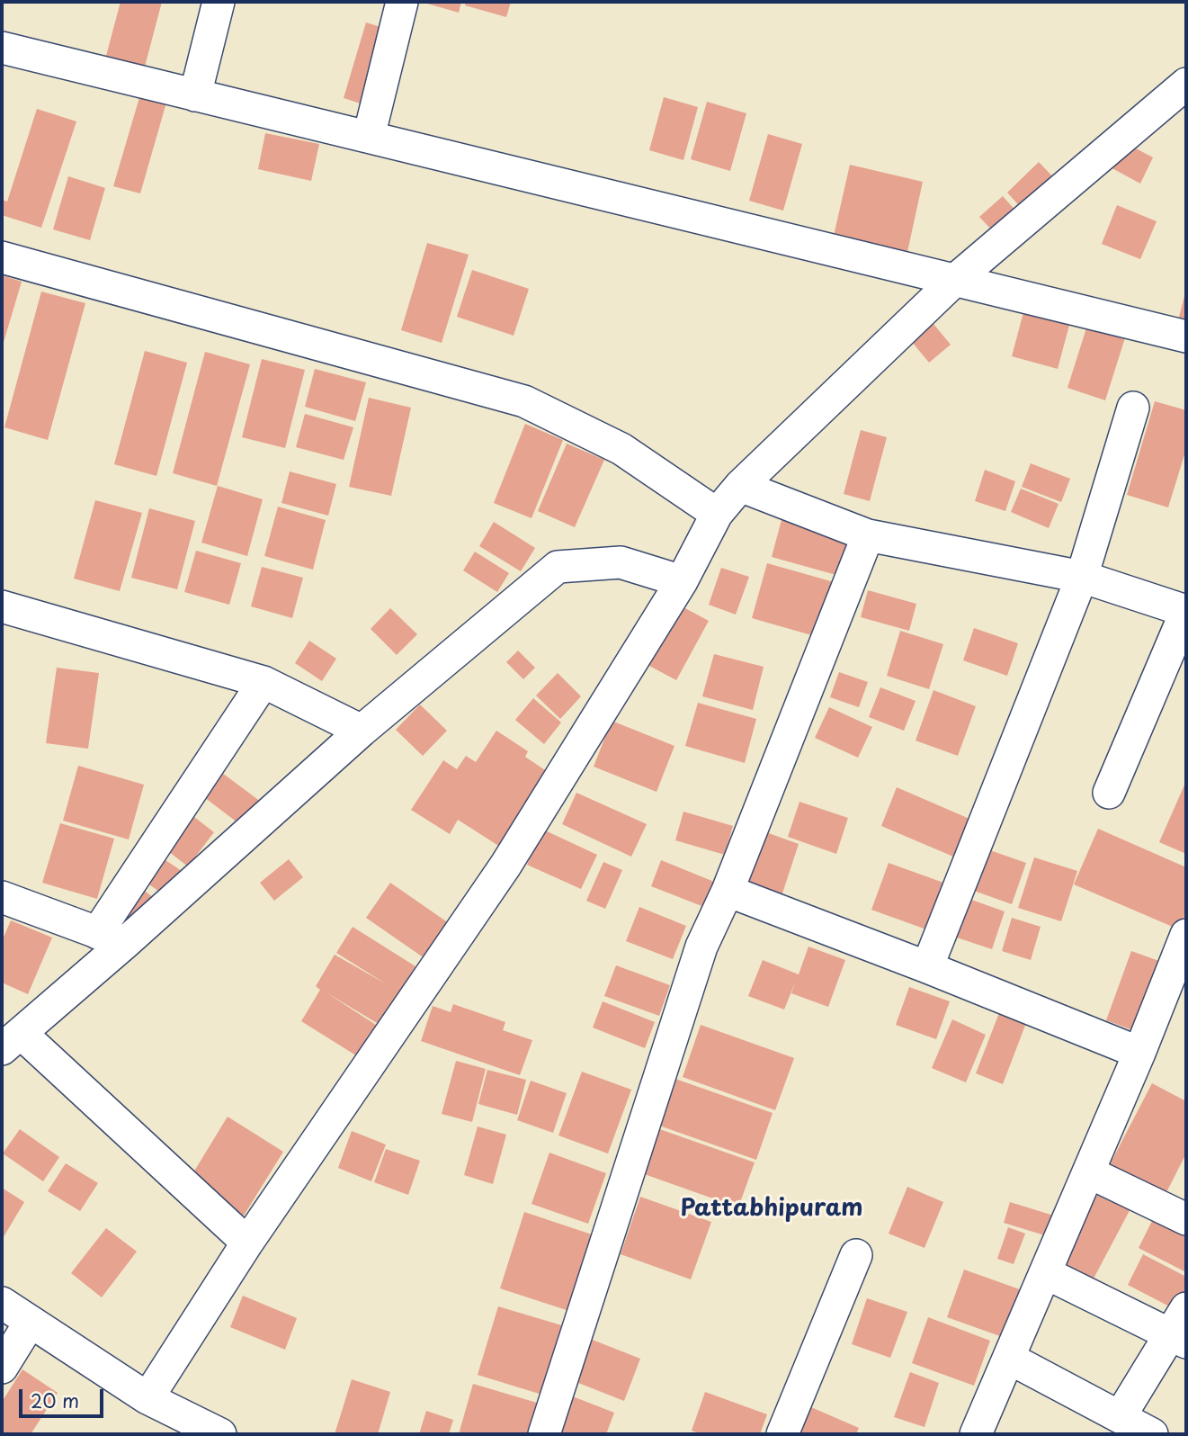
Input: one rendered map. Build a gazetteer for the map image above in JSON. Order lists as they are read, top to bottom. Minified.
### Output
{"districts":["Pattabhipuram"],"scale_bar":"20 m"}
